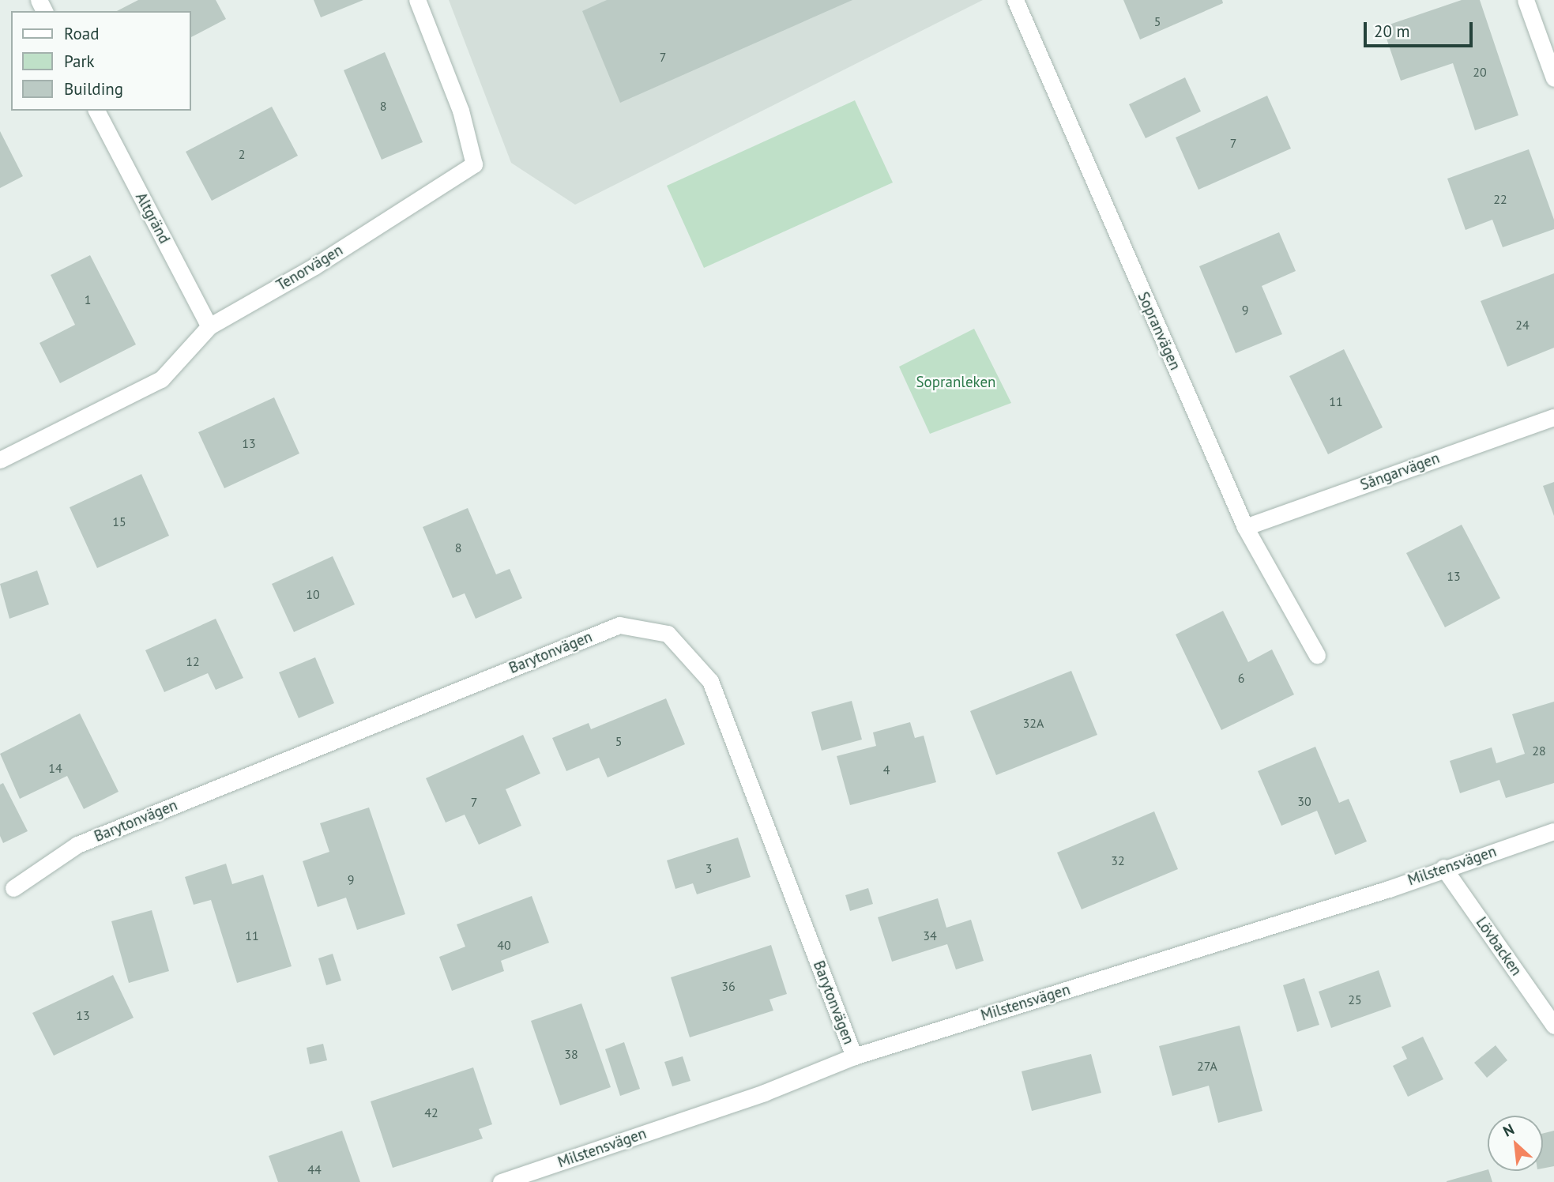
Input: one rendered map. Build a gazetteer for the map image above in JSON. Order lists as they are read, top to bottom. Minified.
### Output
{"streets":{"street":["Altgränd","Tenorvägen","Sopranvägen","Sångarvägen","Barytonvägen","Milstensvägen","Lövbacken"]},"crossings":[["Altgränd","Tenorvägen"],["Sopranvägen","Sångarvägen"],["Barytonvägen","Milstensvägen"],["Milstensvägen","Lövbacken"]],"parks":["Sopranleken"],"house_numbers":["5","7","20","8","7","2","22","1","9","24","11","13","15","8","13","10","12","6","32A","5","28","14","4","30","7","32","3","9","11","34","40","36","25","13","38","27A","42","44"],"legend":["Road","Park","Building"],"scale_bar":"20 m","north":"top left"}
